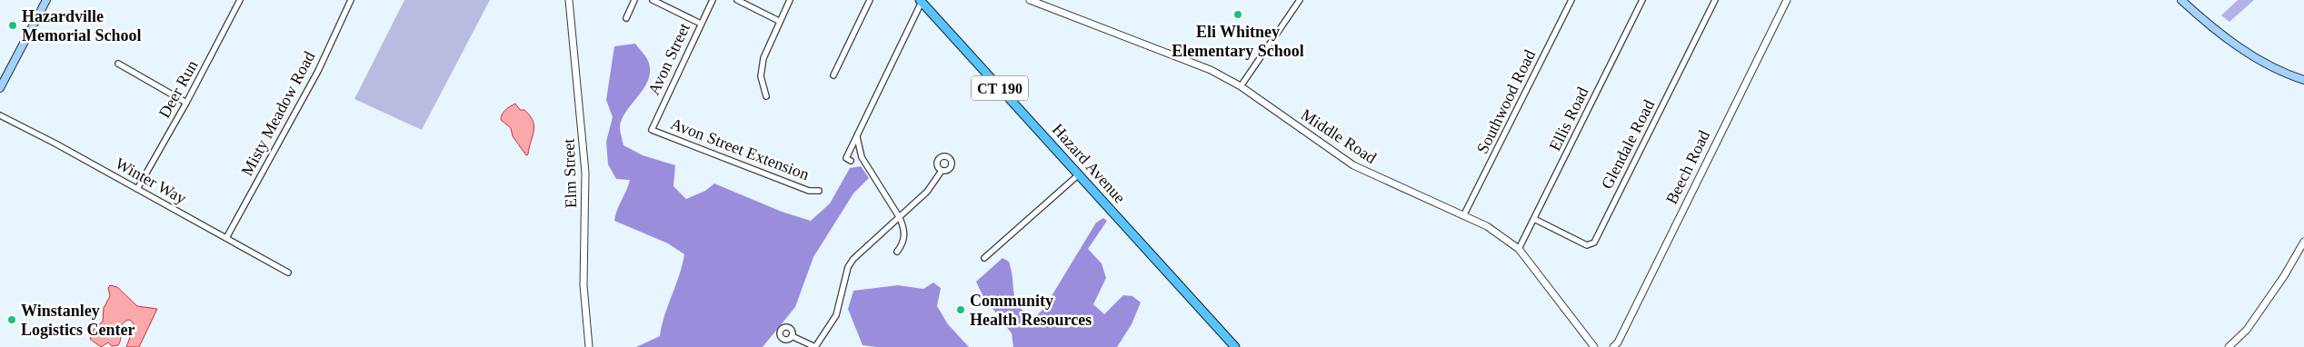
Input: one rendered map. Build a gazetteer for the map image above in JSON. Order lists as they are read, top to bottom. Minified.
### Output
{"streets":{"main road":["CT 190","Hazard Avenue"],"street":["Avon Street","Deer Run","Southwood Road","Misty Meadow Road","Ellis Road","Middle Road","Glendale Road","Avon Street Extension","Beech Road","Elm Street","Winter Way"]},"crossings":[["Avon Street","Avon Street Extension"],["Deer Run","Winter Way"],["Southwood Road","Middle Road"],["Misty Meadow Road","Winter Way"],["Ellis Road","Middle Road"],["Ellis Road","Glendale Road"]],"places":["Eli Whitney Elementary School","Hazardville Memorial School","Community Health Resources","Winstanley Logistics Center"]}
